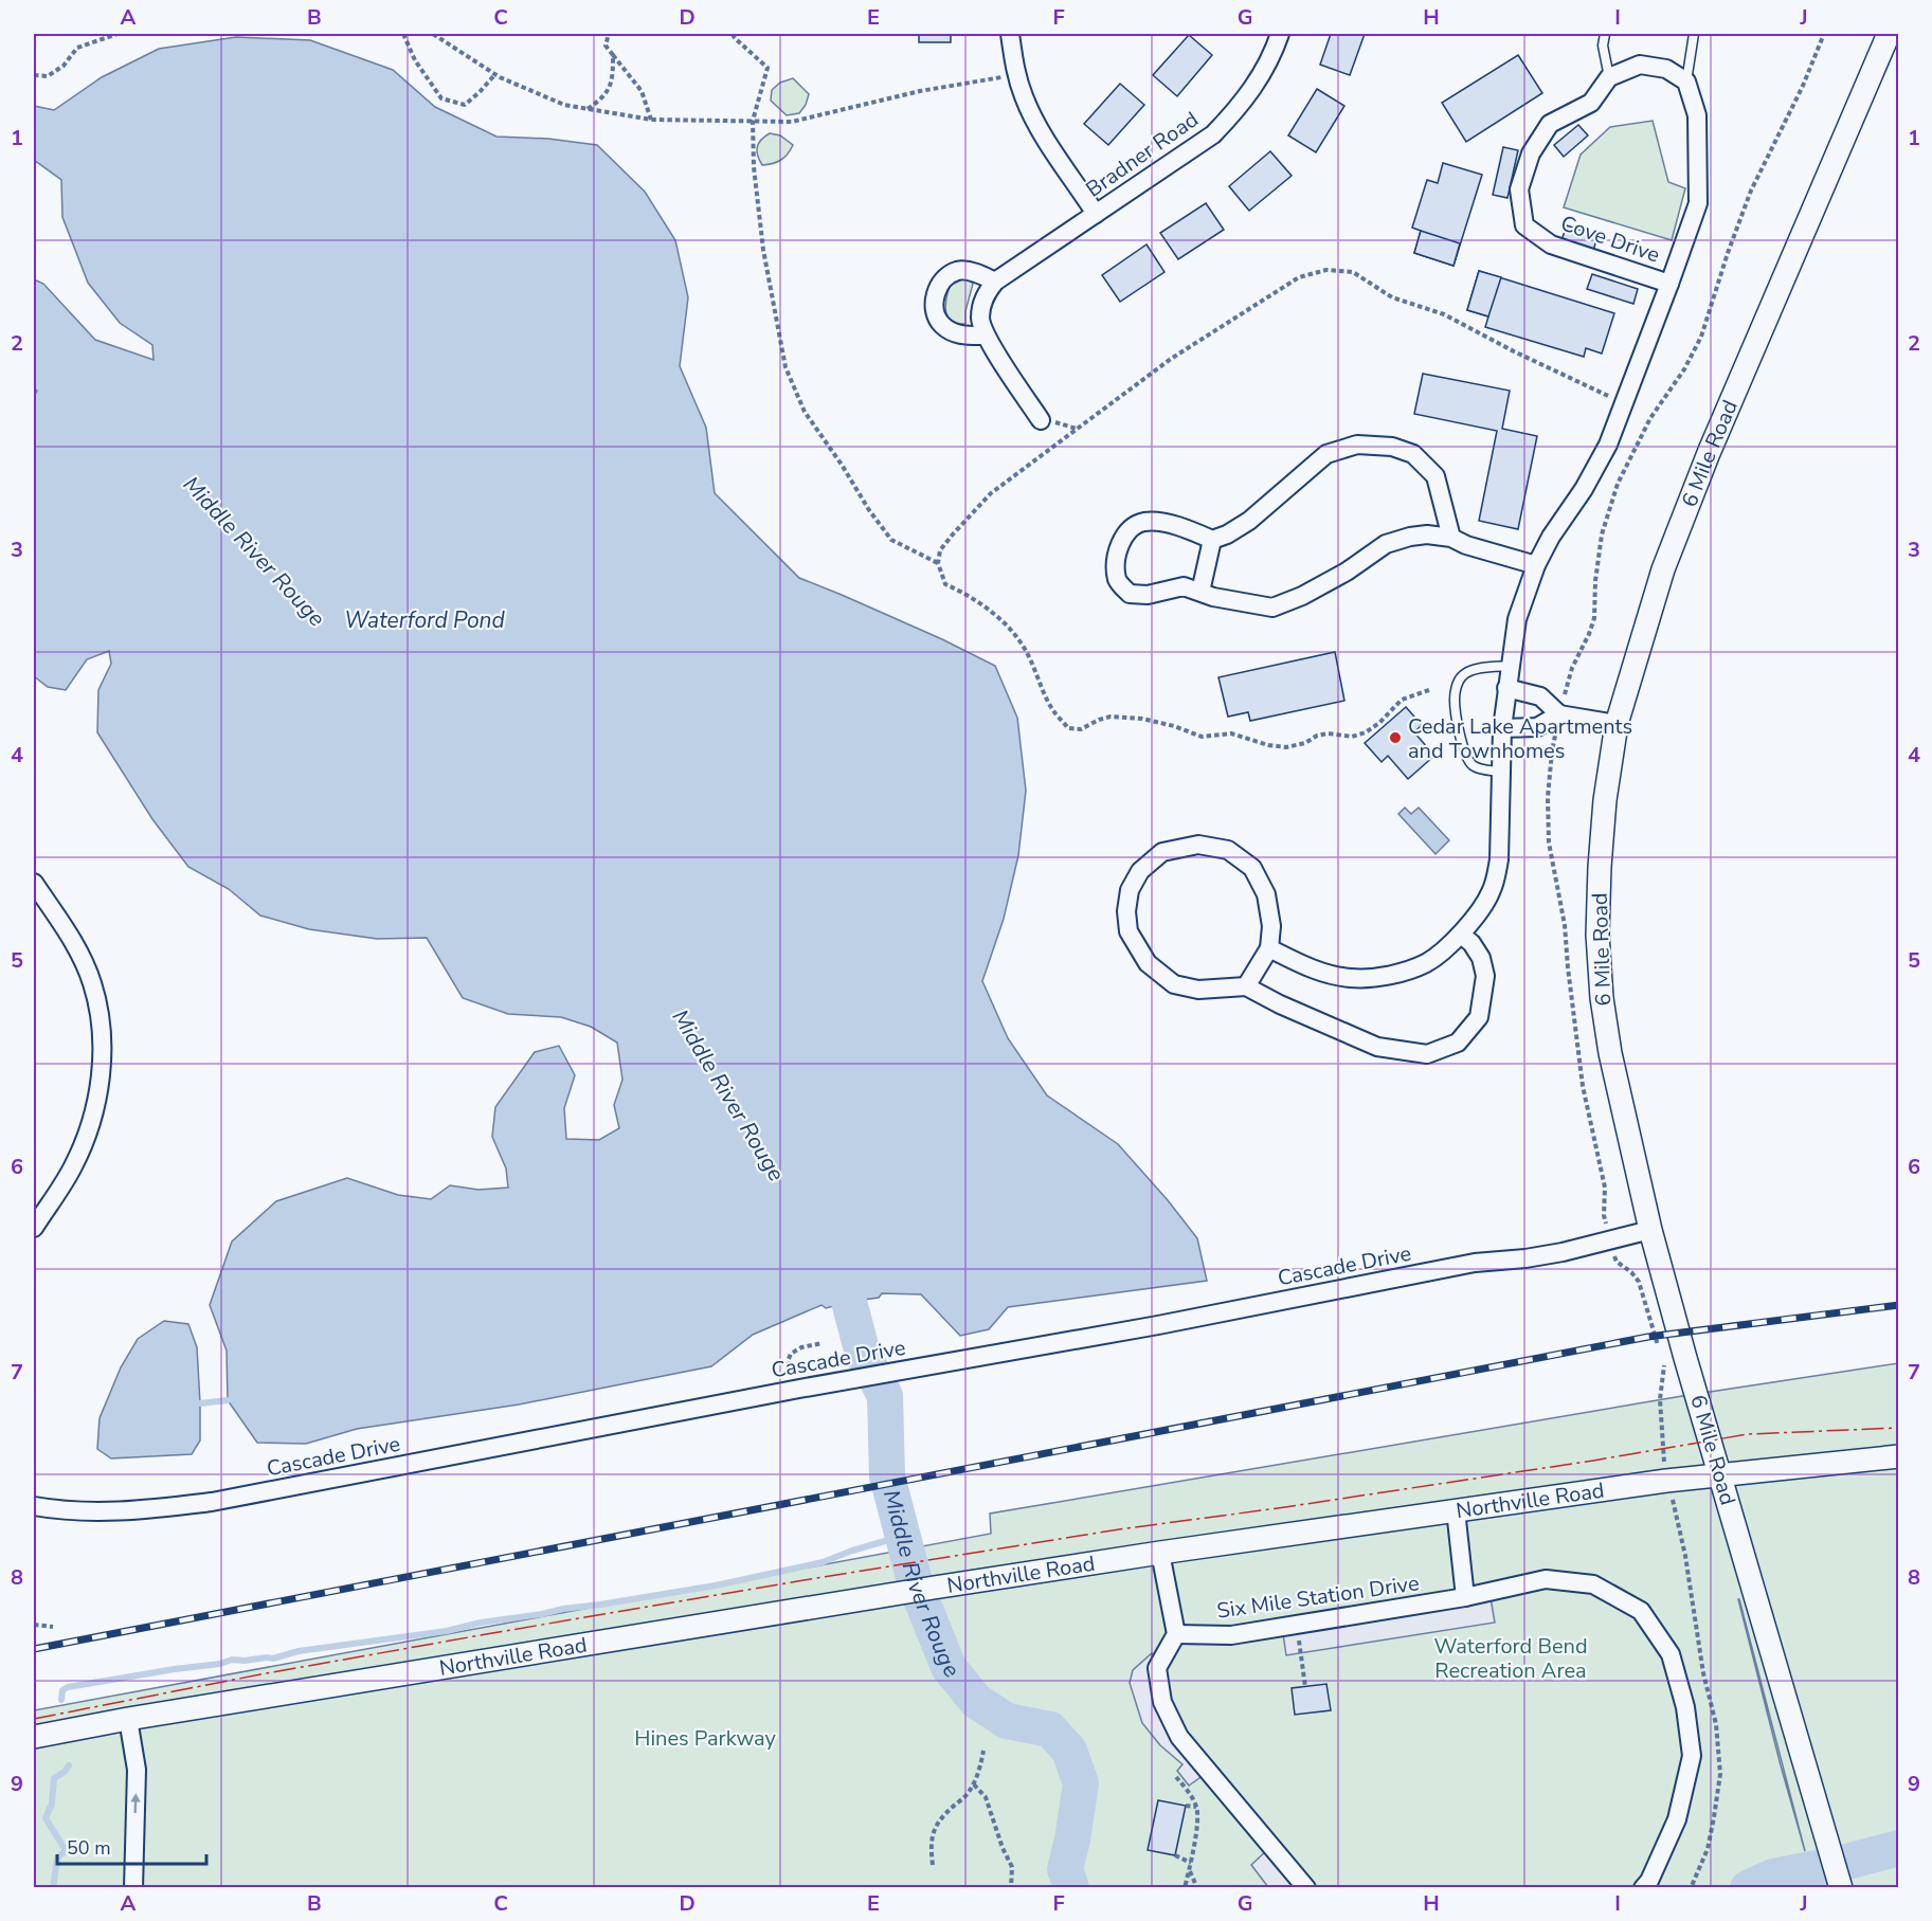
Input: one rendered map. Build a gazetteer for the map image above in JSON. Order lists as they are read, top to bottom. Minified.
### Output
{"streets":{"street":["Bradner Road","Cove Drive","6 Mile Road","Cascade Drive","Northville Road","Six Mile Station Drive"]},"crossings":[["6 Mile Road","Cascade Drive"],["6 Mile Road","Northville Road"]],"water":["Middle River Rouge","Waterford Pond"],"parks":["Waterford Bend Recreation Area","Hines Parkway"],"places":["Cedar Lake Apartments and Townhomes"],"scale_bar":"50 m","grid":{"columns":["A","B","C","D","E","F","G","H","I","J"],"rows":["1","2","3","4","5","6","7","8","9"]}}
